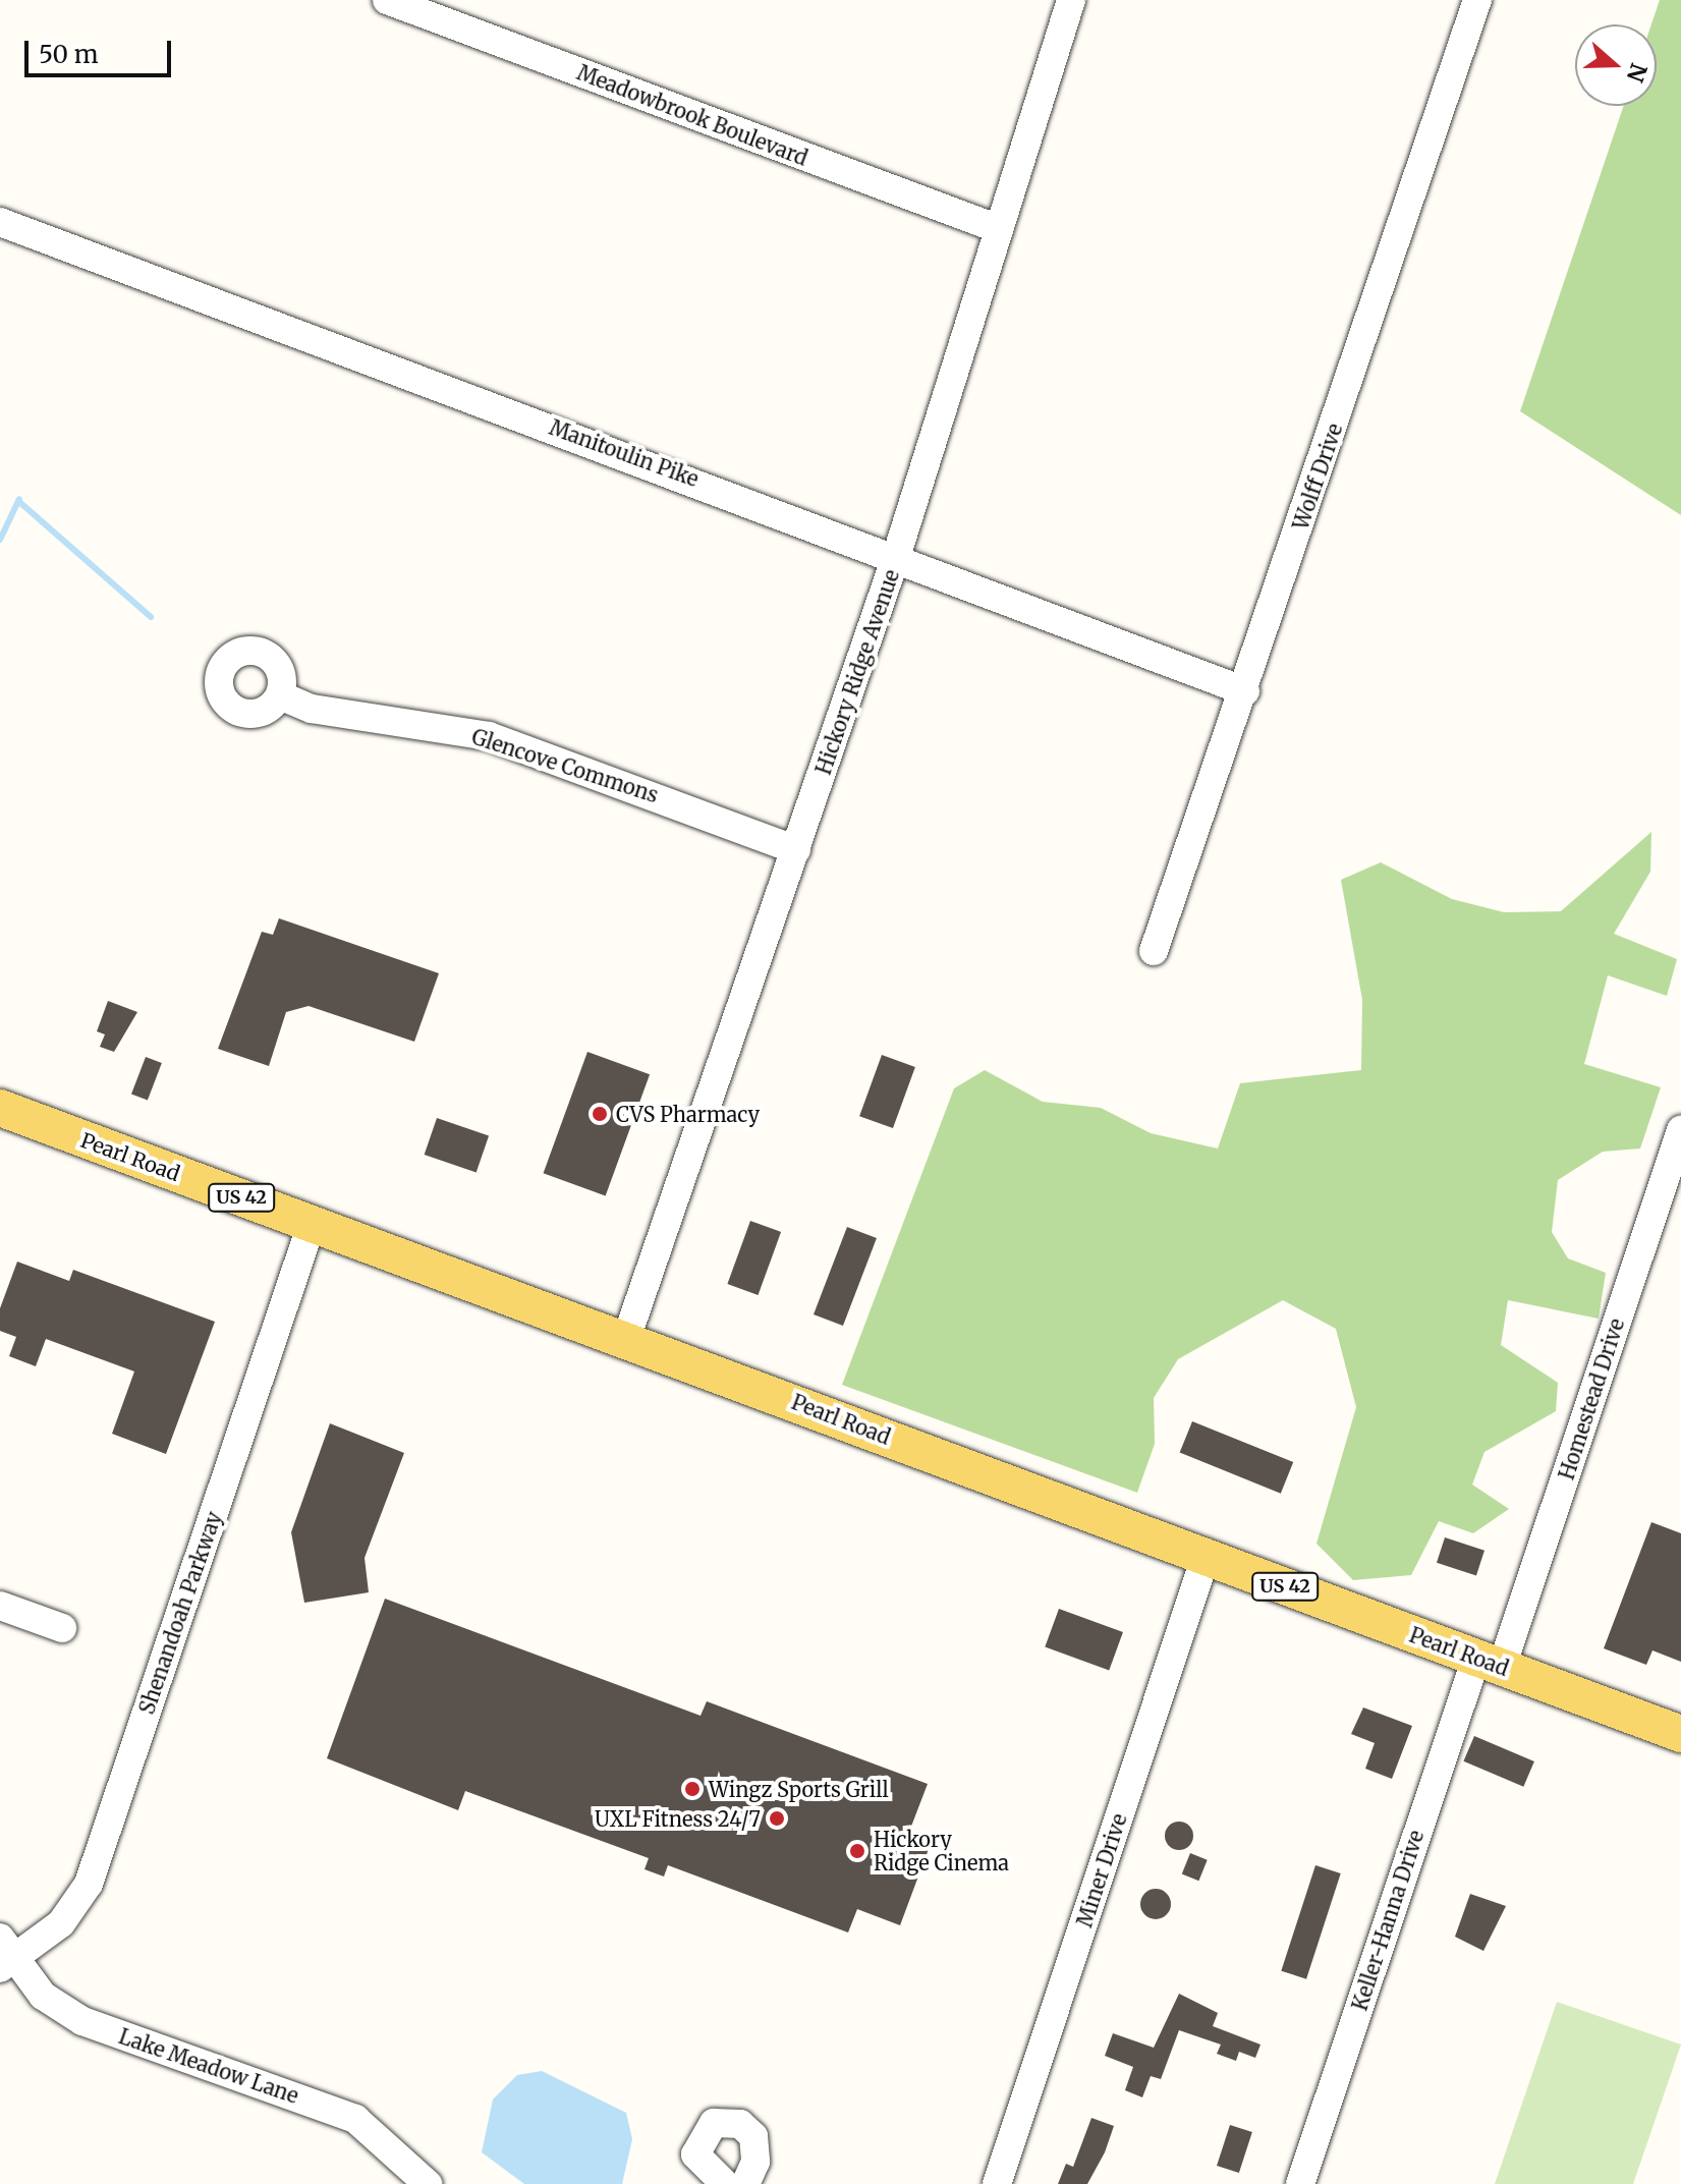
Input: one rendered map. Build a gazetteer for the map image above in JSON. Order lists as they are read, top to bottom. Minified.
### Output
{"streets":{"main road":["Pearl Road","US 42"],"street":["Meadowbrook Boulevard","Manitoulin Pike","Wolff Drive","Hickory Ridge Avenue","Glencove Commons","Homestead Drive","Shenandoah Parkway","Miner Drive","Keller-Hanna Drive","Lake Meadow Lane"]},"crossings":[["Meadowbrook Boulevard","Hickory Ridge Avenue"],["Manitoulin Pike","Wolff Drive"],["Manitoulin Pike","Hickory Ridge Avenue"],["Hickory Ridge Avenue","Glencove Commons"],["Hickory Ridge Avenue","Pearl Road"],["Pearl Road","Homestead Drive"],["Pearl Road","Shenandoah Parkway"],["Pearl Road","Miner Drive"],["Pearl Road","Keller-Hanna Drive"],["Homestead Drive","Keller-Hanna Drive"],["Shenandoah Parkway","Lake Meadow Lane"]],"places":["CVS Pharmacy","Wingz Sports Grill","UXL Fitness 24/7","Hickory Ridge Cinema"],"scale_bar":"50 m","north":"right"}
